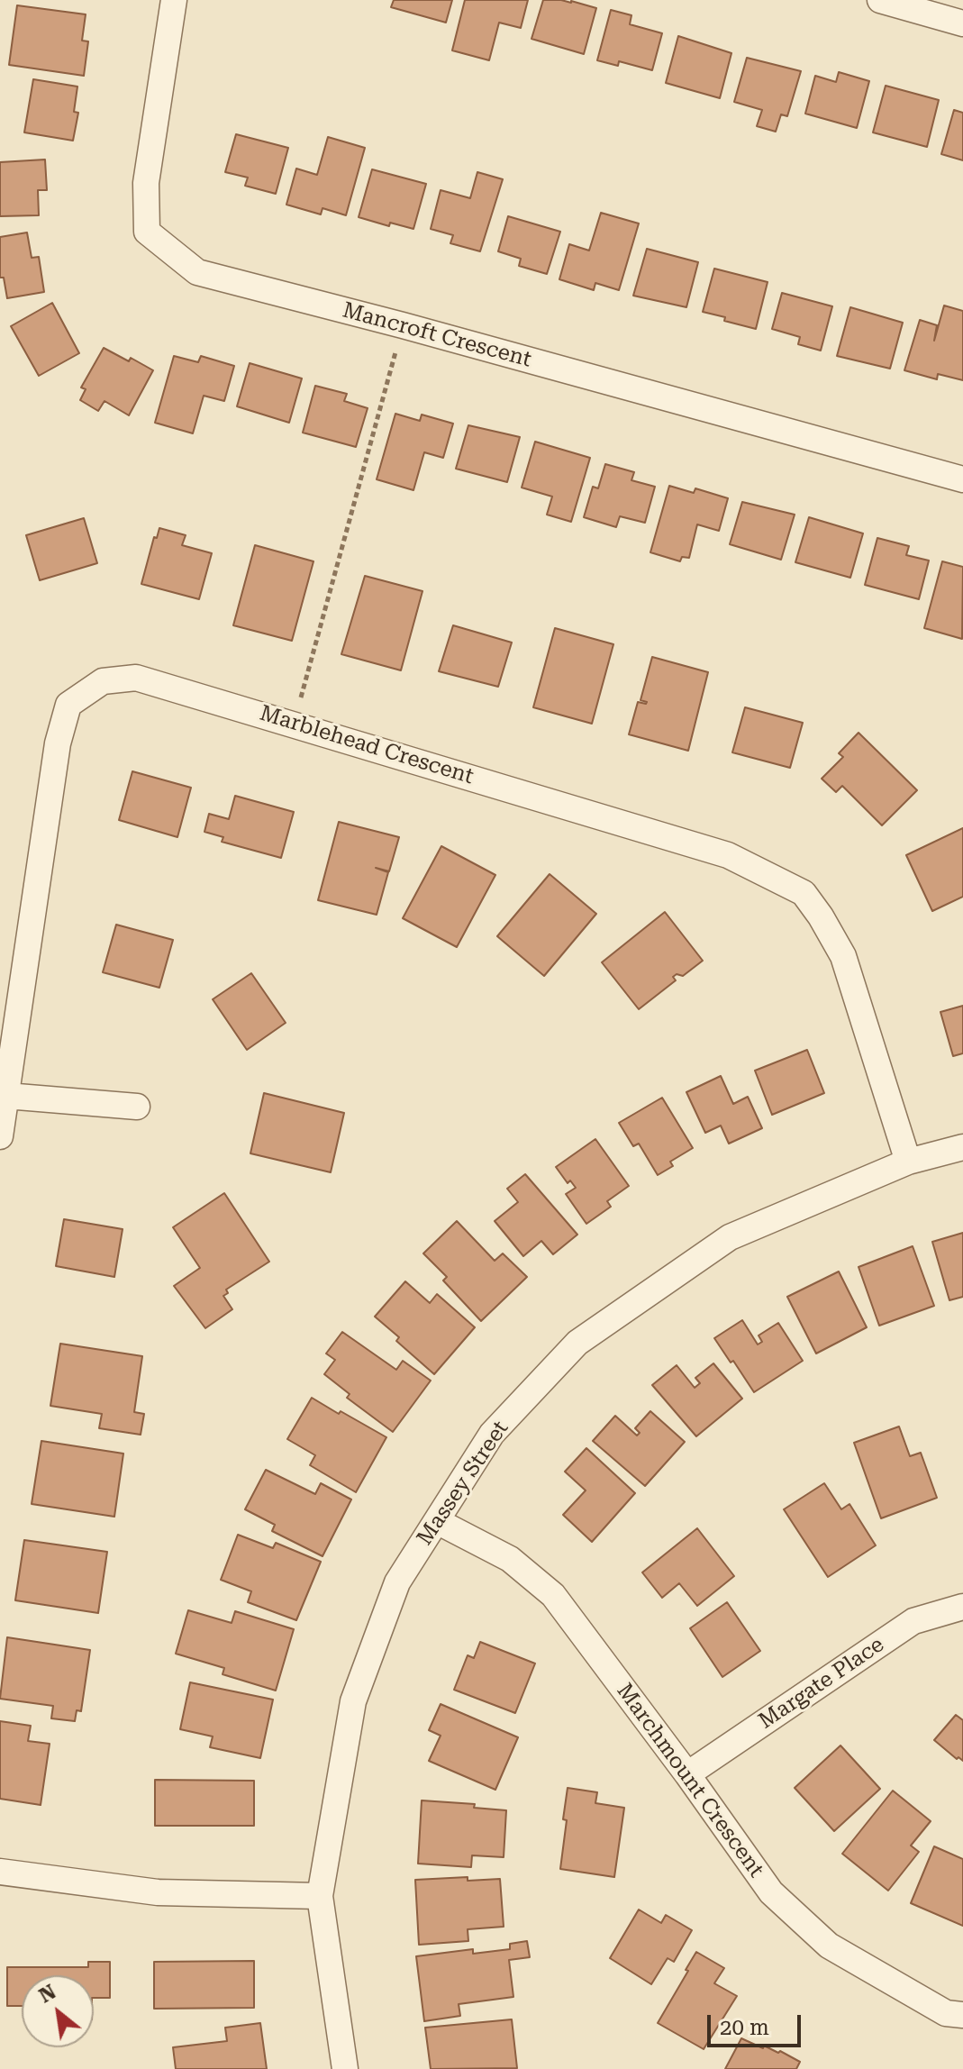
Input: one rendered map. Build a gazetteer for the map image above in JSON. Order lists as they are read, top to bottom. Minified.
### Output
{"streets":{"street":["Mancroft Crescent","Marblehead Crescent","Massey Street","Margate Place","Marchmount Crescent"]},"crossings":[["Marblehead Crescent","Massey Street"],["Massey Street","Marchmount Crescent"],["Margate Place","Marchmount Crescent"]],"scale_bar":"20 m","north":"top left"}
